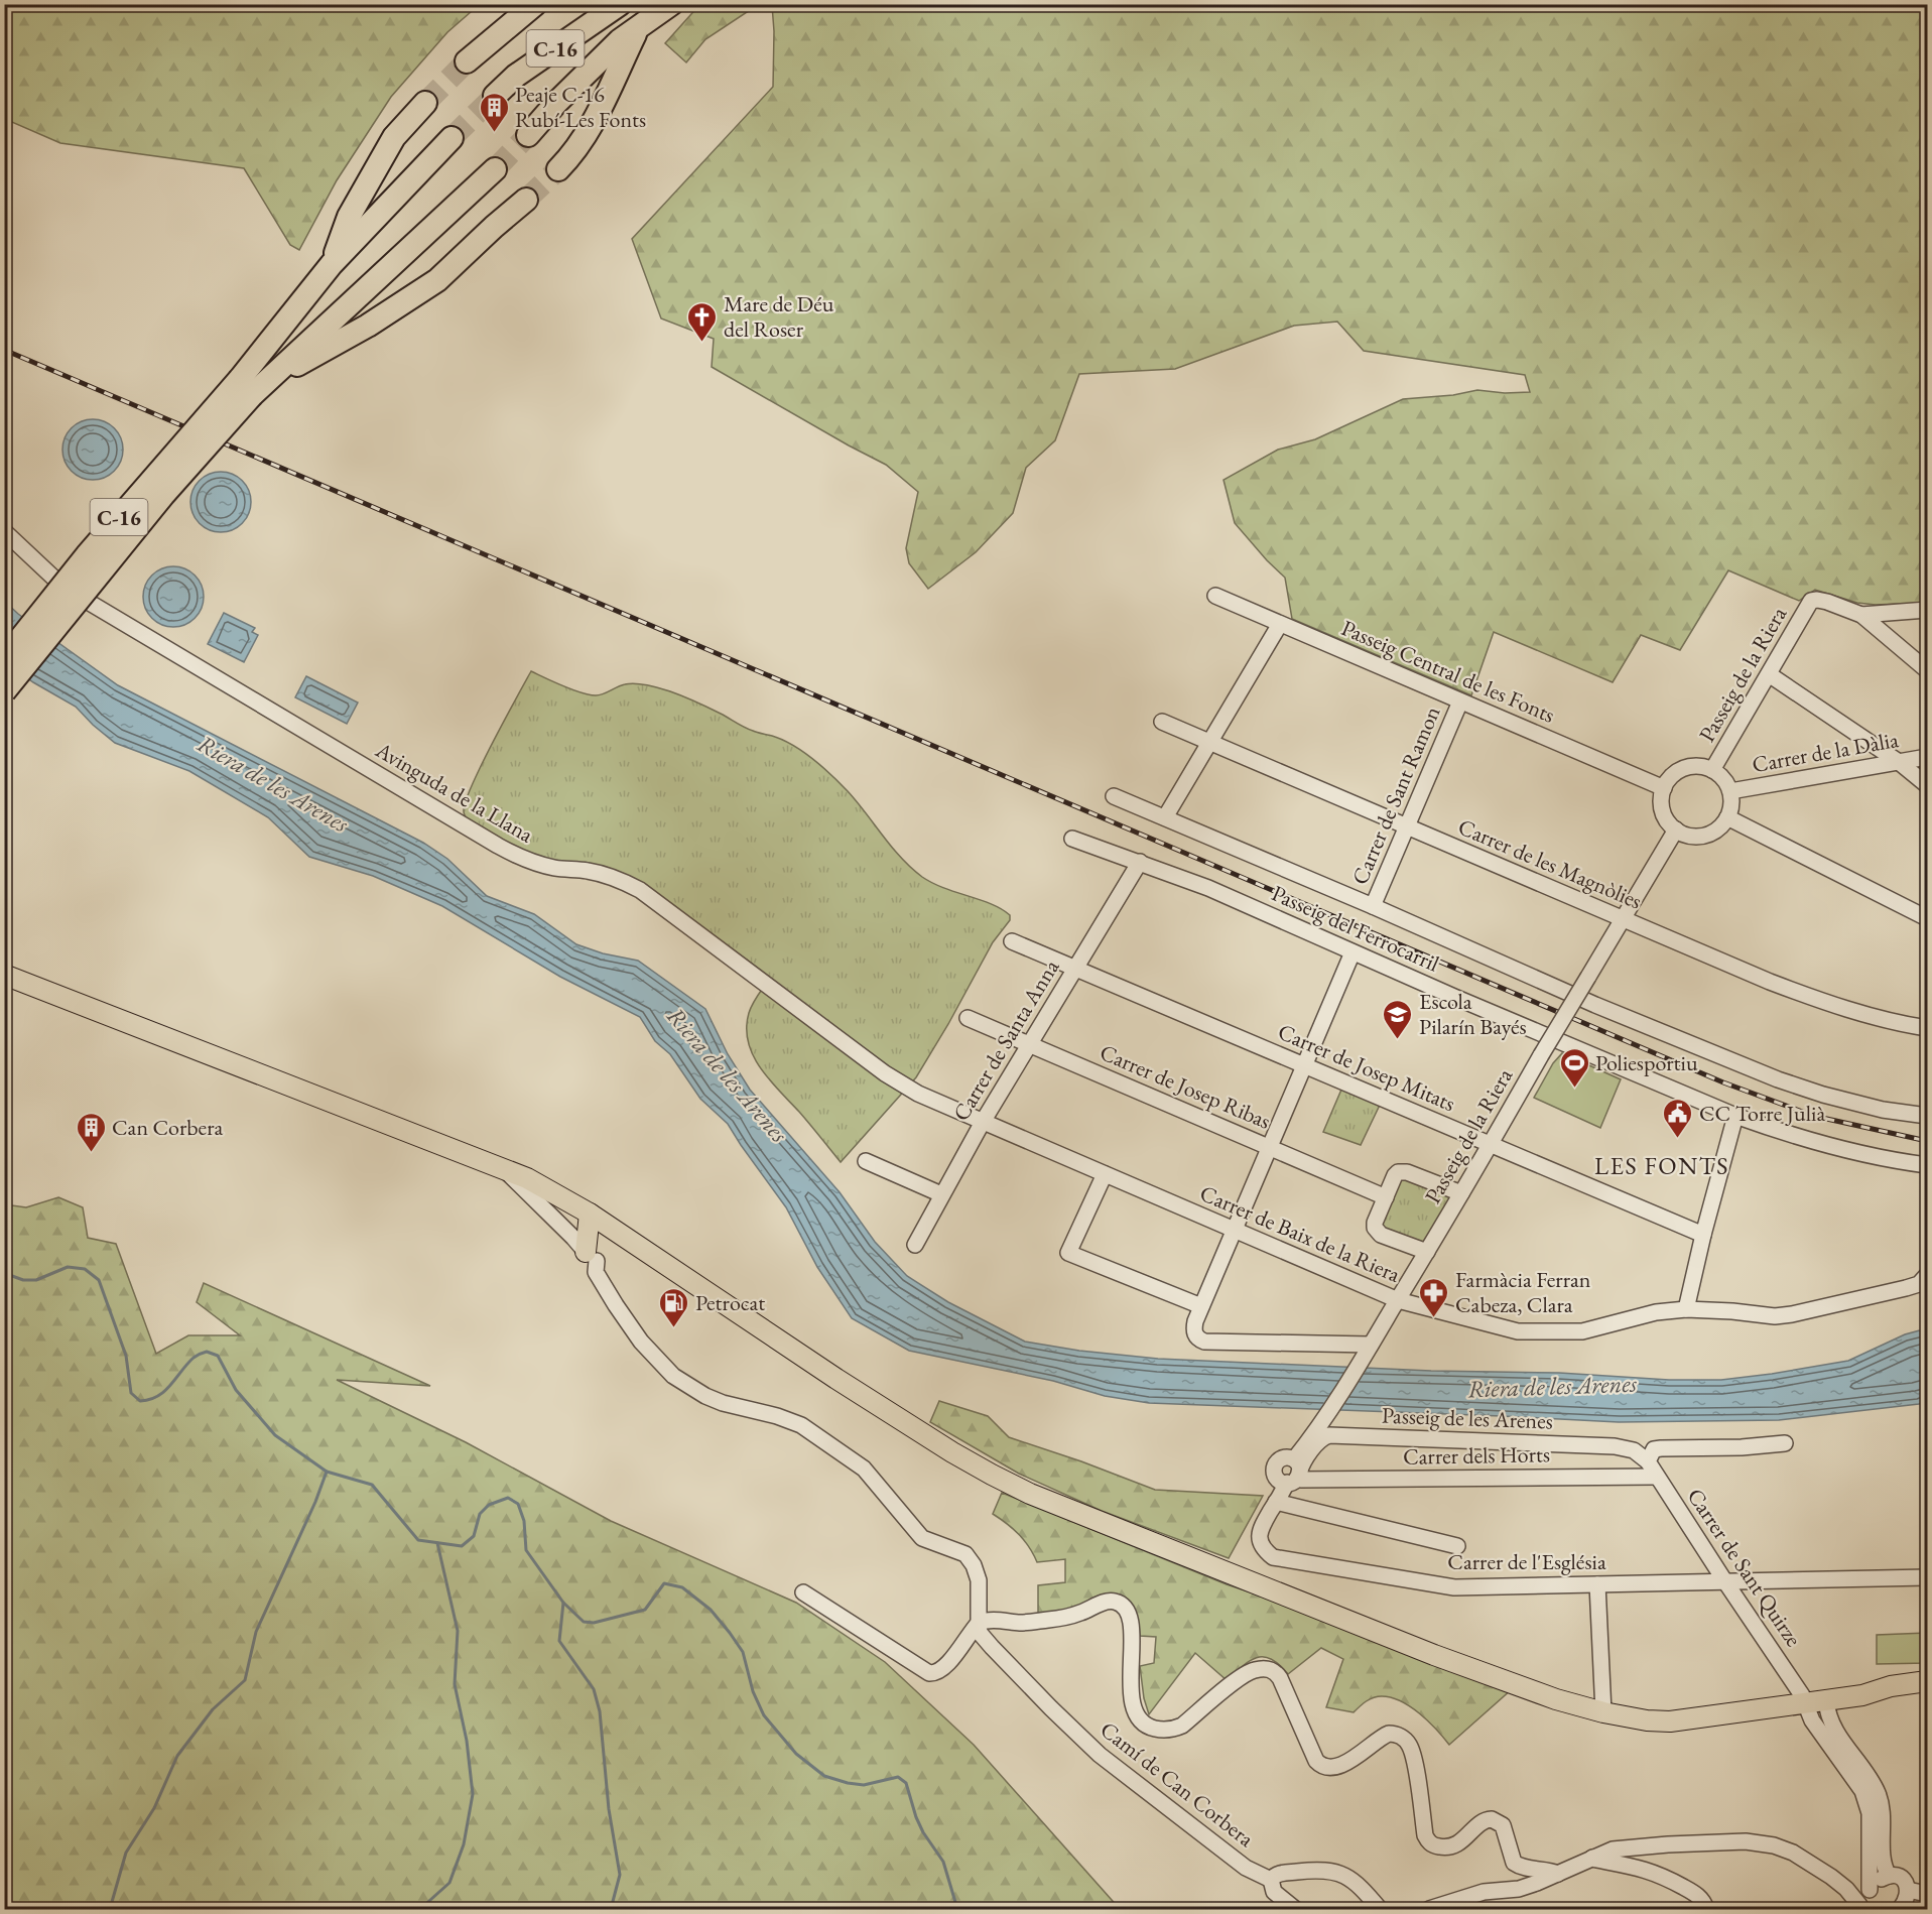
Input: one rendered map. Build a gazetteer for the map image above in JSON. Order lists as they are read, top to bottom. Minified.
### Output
{"streets":{"highway":["C-16"],"street":["Passeig Central de les Fonts","Passeig de la Riera","Carrer de la Dàlia","Avinguda de la Llana","Carrer de Sant Ramon","Carrer de les Magnòlies","Passeig del Ferrocarril","Carrer de Santa Anna","Carrer de Josep Mitats","Carrer de Josep Ribas","Carrer de Baix de la Riera","Passeig de les Arenes","Carrer dels Horts","Carrer de l'Església","Carrer de Sant Quirze","Camí de Can Corbera"]},"crossings":[["Passeig Central de les Fonts","Passeig de la Riera"],["Passeig Central de les Fonts","Carrer de la Dàlia"],["Passeig Central de les Fonts","Carrer de Sant Ramon"],["Passeig de la Riera","Carrer de la Dàlia"],["Passeig de la Riera","Carrer de les Magnòlies"],["Passeig de la Riera","Carrer de Josep Mitats"],["Passeig de la Riera","Carrer de Baix de la Riera"],["Passeig de la Riera","Passeig de les Arenes"],["Passeig de la Riera","Carrer dels Horts"],["Passeig de la Riera","Carrer de l'Església"],["Avinguda de la Llana","Carrer de Baix de la Riera"],["Carrer de Sant Ramon","Carrer de les Magnòlies"],["Carrer de Sant Ramon","Passeig del Ferrocarril"],["Passeig del Ferrocarril","Carrer de Santa Anna"],["Carrer de Santa Anna","Carrer de Josep Mitats"],["Carrer de Santa Anna","Carrer de Josep Ribas"],["Carrer de Santa Anna","Carrer de Baix de la Riera"],["Passeig de les Arenes","Carrer dels Horts"],["Passeig de les Arenes","Carrer de l'Església"],["Passeig de les Arenes","Carrer de Sant Quirze"],["Carrer dels Horts","Carrer de l'Església"],["Carrer dels Horts","Carrer de Sant Quirze"],["Carrer de l'Església","Carrer de Sant Quirze"]],"districts":["LES FONTS"],"water":["Riera de les Arenes"],"places":{"building":["Peaje C-16 Rubí-Les Fonts","Can Corbera"],"church":["Mare de Déu del Roser"],"school or university":["Escola Pilarín Bayés"],"sports":["Poliesportiu"],"public building":["CC Torre Julià"],"pharmacy":["Farmàcia Ferran Cabeza, Clara"],"fuel station":["Petrocat"]}}
